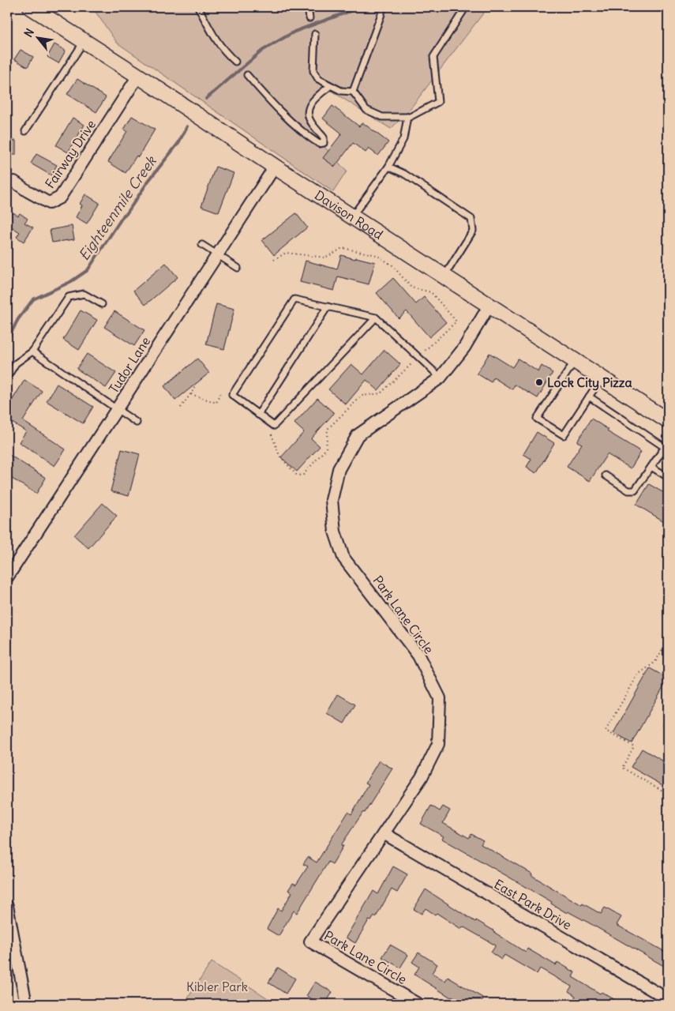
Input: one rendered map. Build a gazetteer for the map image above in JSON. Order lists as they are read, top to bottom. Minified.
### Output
{"streets":{"street":["Fairway Drive","Davison Road","Tudor Lane","Park Lane Circle","East Park Drive"]},"crossings":[["Fairway Drive","Davison Road"],["Davison Road","Tudor Lane"],["Davison Road","Park Lane Circle"],["Park Lane Circle","East Park Drive"]],"water":["Eighteenmile Creek"],"parks":["Kibler Park"],"places":["Lock City Pizza"],"north":"top left"}
